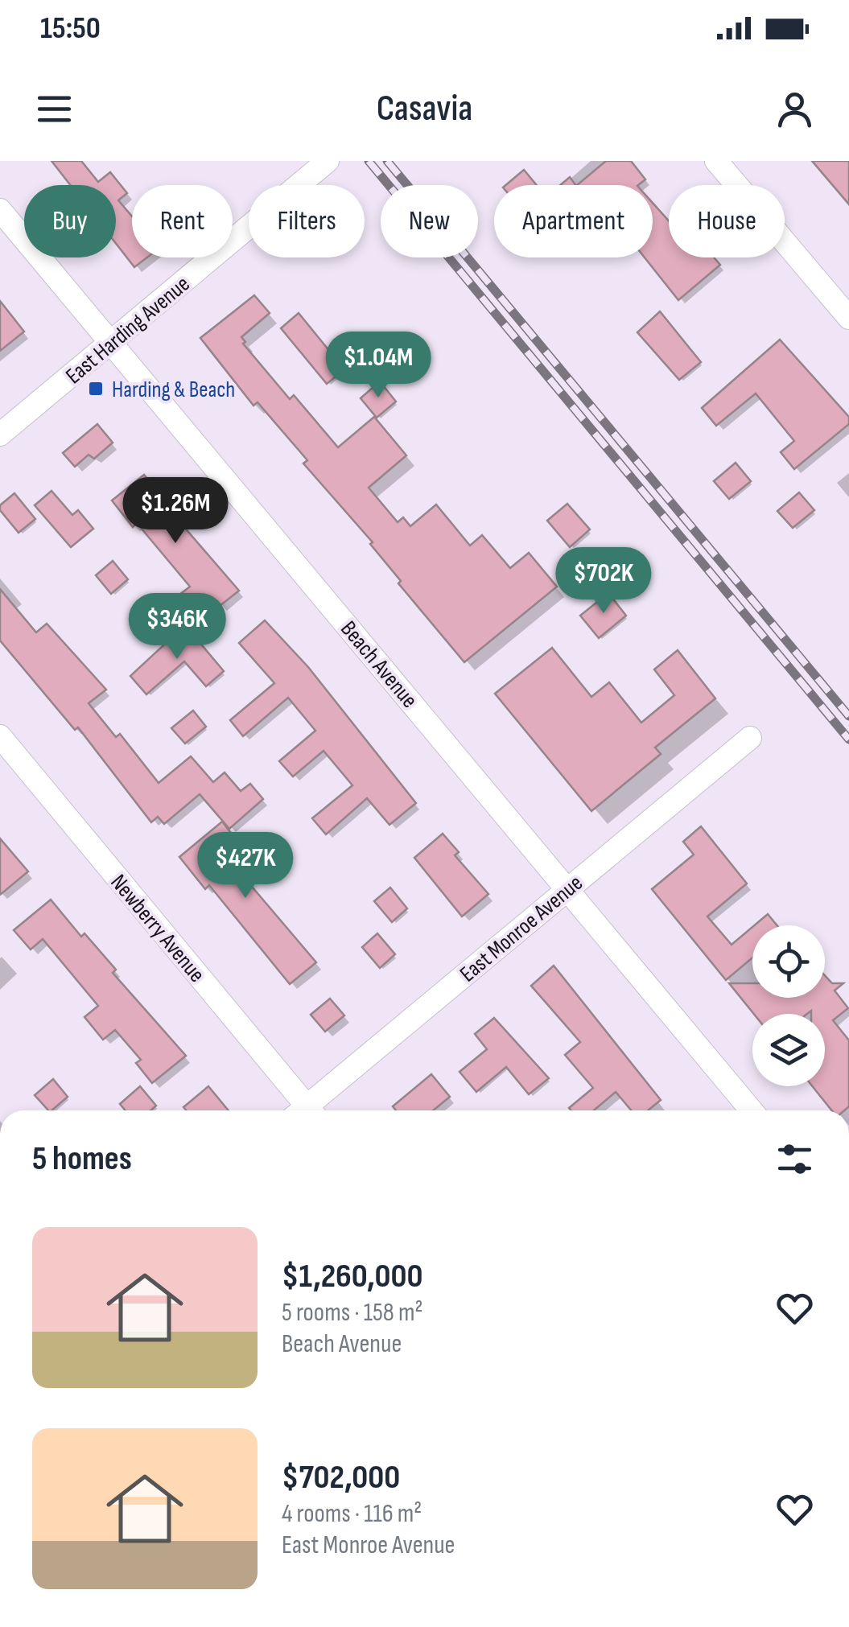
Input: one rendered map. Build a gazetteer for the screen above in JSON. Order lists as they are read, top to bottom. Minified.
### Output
{"streets":{"street":["East Harding Avenue","Beach Avenue","Newberry Avenue","East Monroe Avenue"]},"crossings":[["East Harding Avenue","Beach Avenue"],["Beach Avenue","East Monroe Avenue"]],"places":{"transit":["Harding & Beach"]},"page":{"status":"15:50","header":"Casavia","chip":["Buy","Rent","Filters","New","Apartment","House"],"price":["$1.04M","$1.26M","$702K","$346K","$427K"],"heading":"5 homes","list":[{"name":"$1,260,000","note":"5 rooms · 158 m² · Beach Avenue"},{"name":"$702,000","note":"4 rooms · 116 m² · East Monroe Avenue"}]}}
